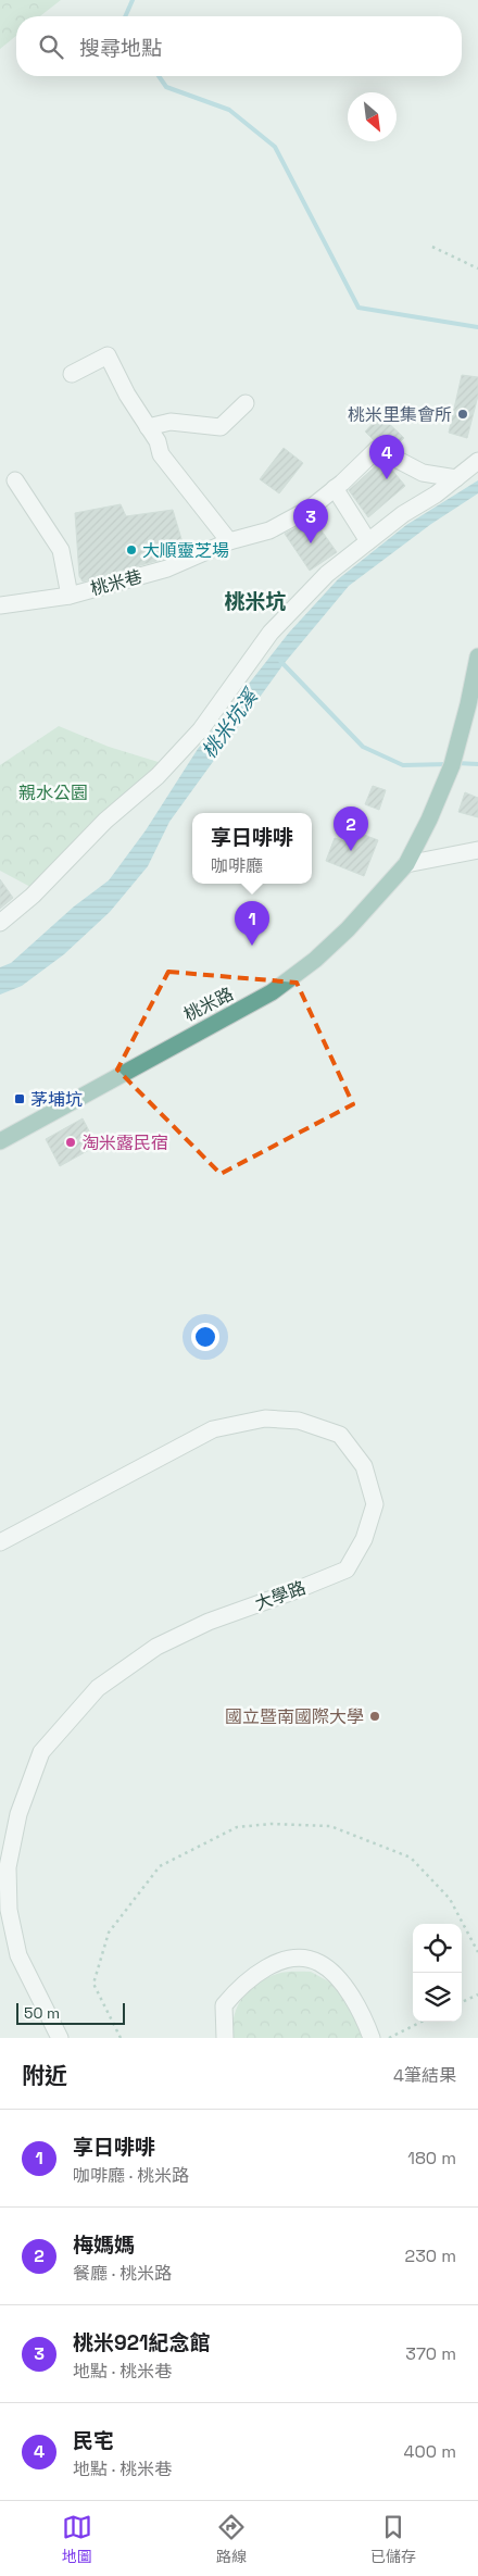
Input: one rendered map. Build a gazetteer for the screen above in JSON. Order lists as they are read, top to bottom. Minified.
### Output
{"streets":{"main road":["桃米路"],"street":["桃米巷","大學路"]},"districts":["桃米坑"],"water":["桃米坑溪"],"parks":["親水公園"],"places":{"other":["桃米里集會所","大順靈芝場","淘米露民宿","國立暨南國際大學"],"transit":["茅埔坑"]},"scale_bar":"50 m","north":"bottom right","page":{"search":"搜尋地點","pins":["4","3","2","1"],"popup":["享日啡啡","咖啡廳"],"scale":"50 m","heading":["附近","4筆結果"],"list":[{"mark":"1","name":"享日啡啡","note":"咖啡廳 · 桃米路","value":"180 m"},{"mark":"2","name":"梅媽媽","note":"餐廳 · 桃米路","value":"230 m"},{"mark":"3","name":"桃米921紀念館","note":"地點 · 桃米巷","value":"370 m"},{"mark":"4","name":"民宅","note":"地點 · 桃米巷","value":"400 m"}],"nav":["地圖","路線","已儲存"]}}
